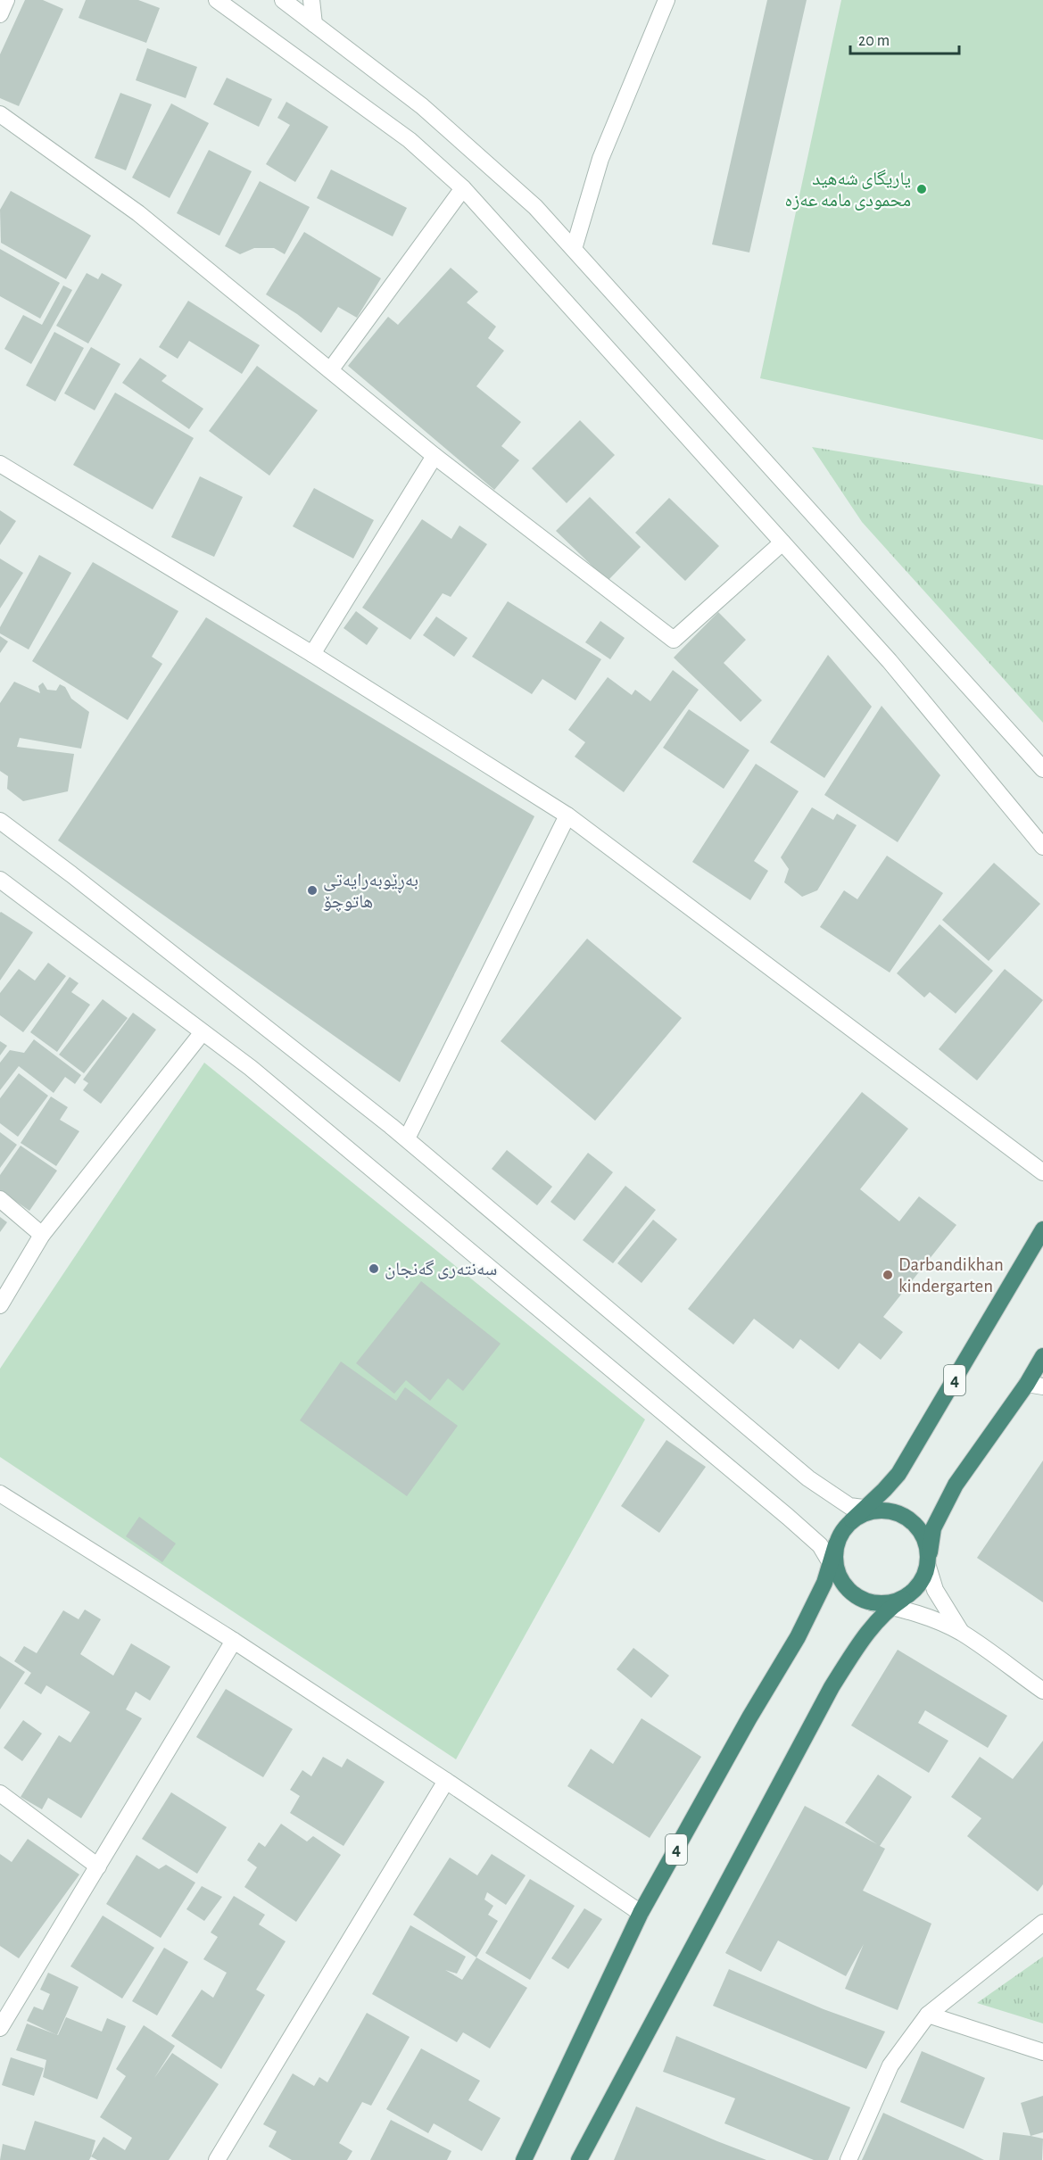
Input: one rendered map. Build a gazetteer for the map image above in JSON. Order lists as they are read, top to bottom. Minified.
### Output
{"streets":{"highway":["4"]},"places":["یاریگاى شه‌هید محمودى مامه‌ عه‌زه","بەڕێوبەرایەتی هاتوچۆ","سەنتەری گەنجان","Darbandikhan kindergarten"],"scale_bar":"20 m"}
